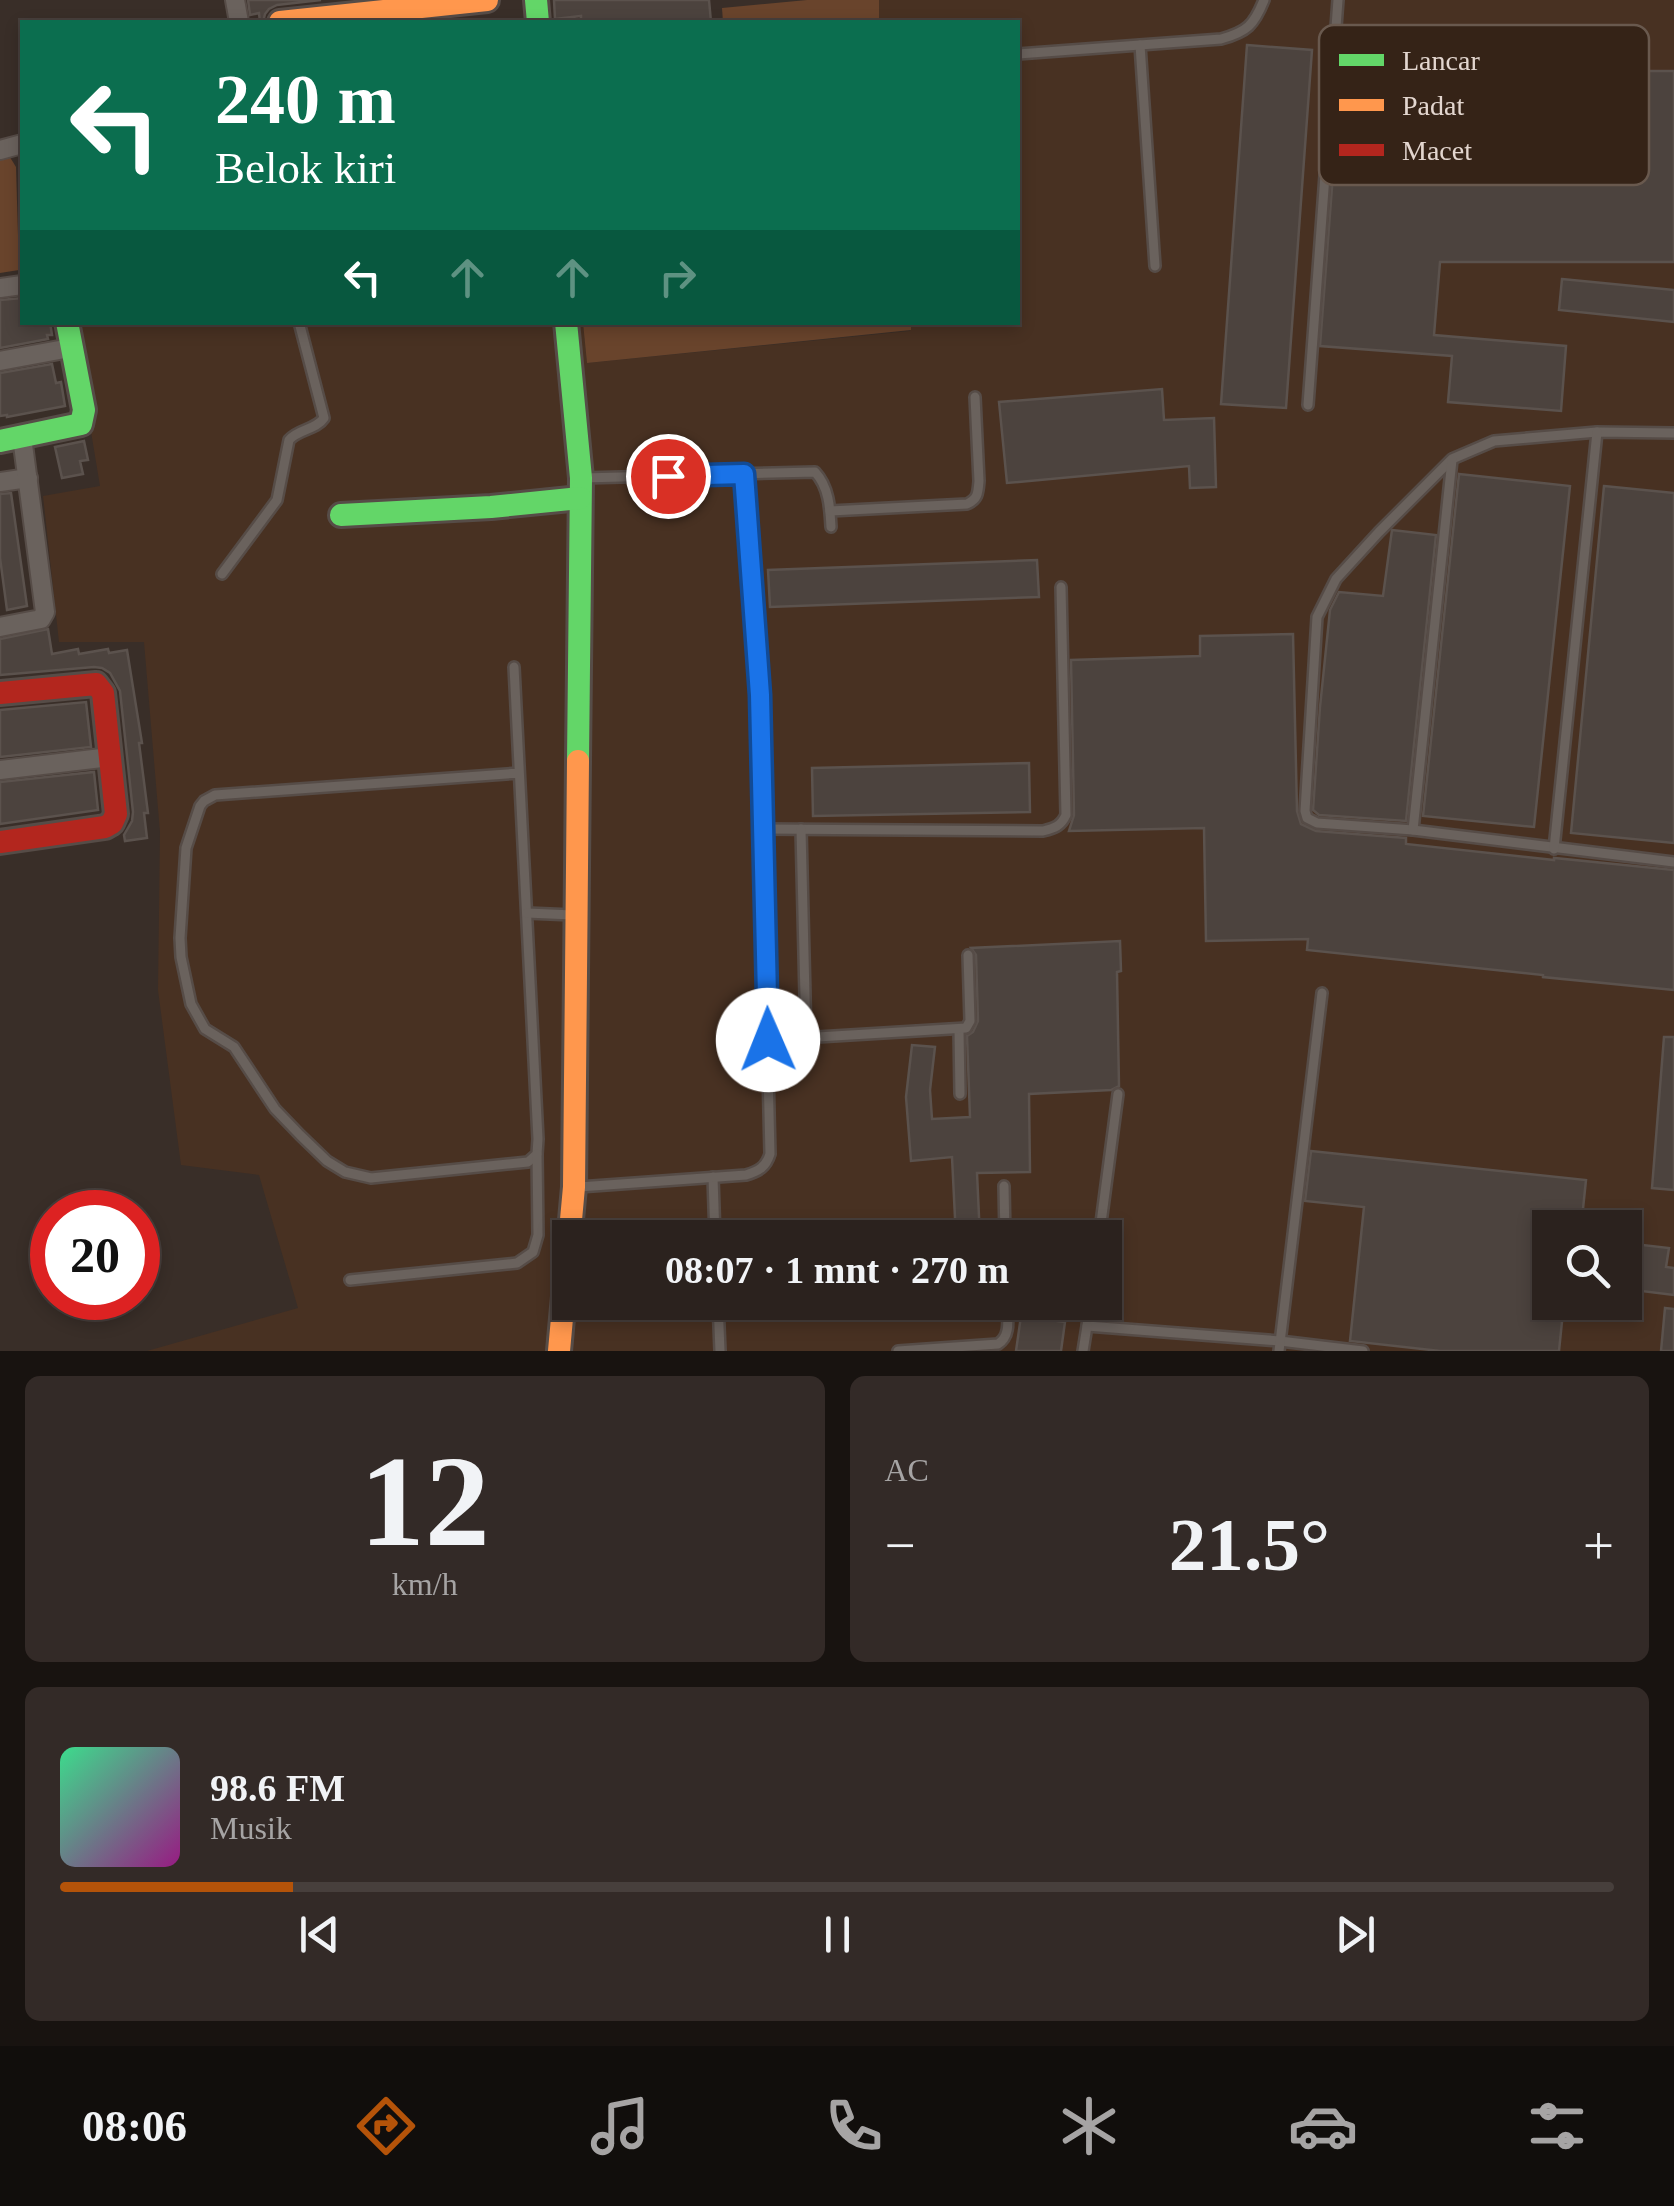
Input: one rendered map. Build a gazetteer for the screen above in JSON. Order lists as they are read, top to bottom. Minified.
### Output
{"legend":["Lancar","Padat","Macet"],"page":{"turn":["240 m","Belok kiri"],"limit":"20","trip":"08:07 · 1 mnt · 270 m","tile":[["12","km/h"],"AC"],"heat":["−","21.5°","+"],"song":["98.6 FM","Musik"],"tabs":"08:06"}}
